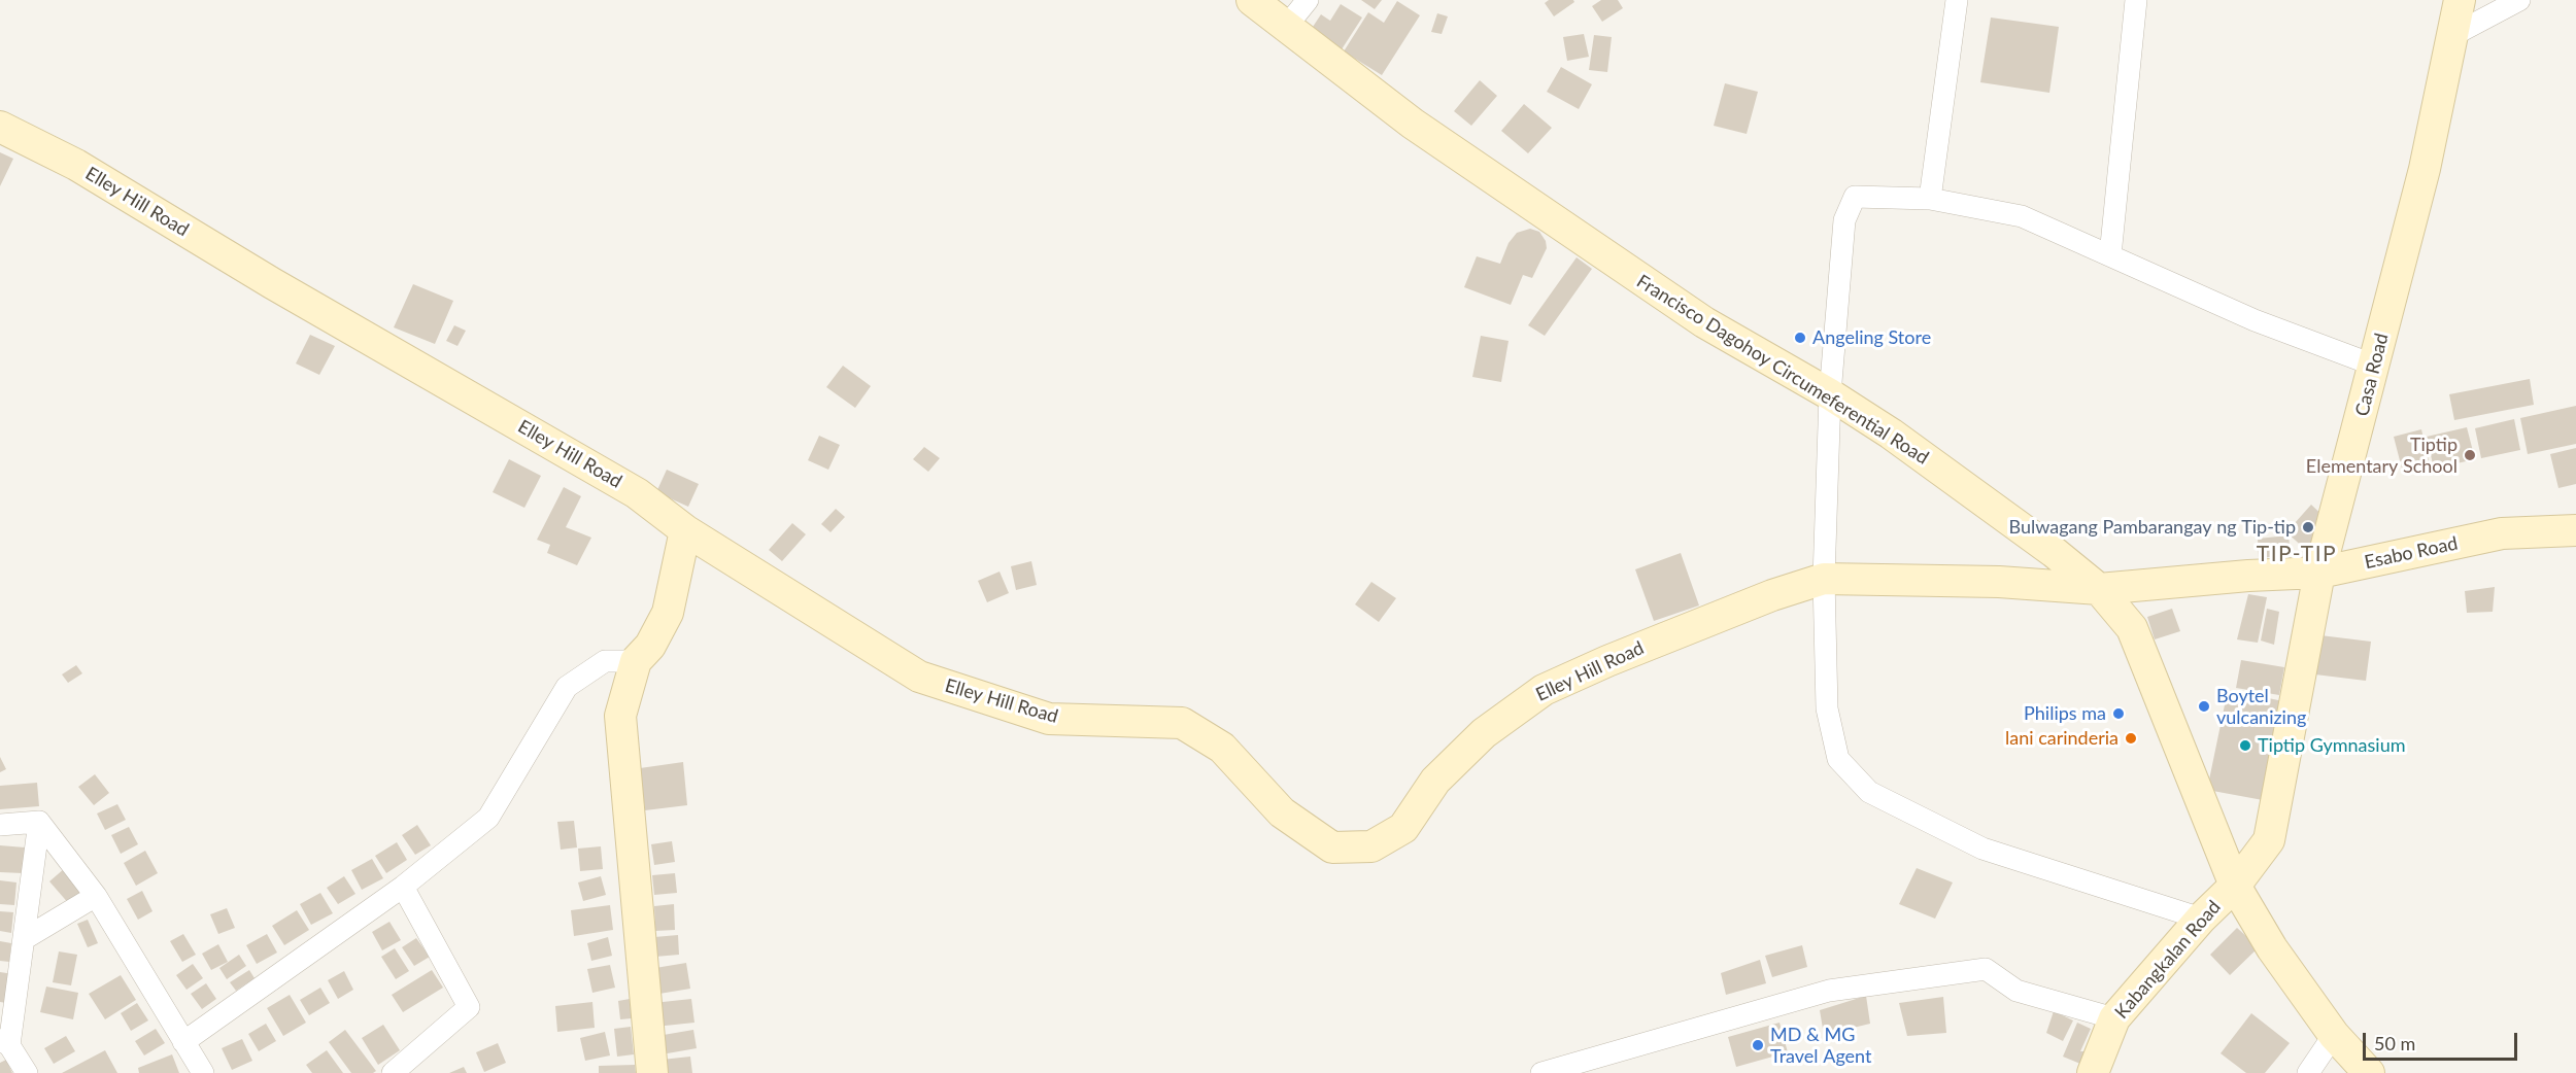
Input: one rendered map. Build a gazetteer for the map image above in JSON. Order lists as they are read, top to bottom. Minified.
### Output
{"streets":{"street":["Elley Hill Road","Francisco Dagohoy Circumeferential Road","Casa Road","Esabo Road","Kabangkalan Road"]},"crossings":[["Elley Hill Road","Francisco Dagohoy Circumeferential Road"],["Elley Hill Road","Esabo Road"],["Francisco Dagohoy Circumeferential Road","Casa Road"],["Francisco Dagohoy Circumeferential Road","Esabo Road"],["Francisco Dagohoy Circumeferential Road","Kabangkalan Road"],["Casa Road","Esabo Road"],["Casa Road","Kabangkalan Road"]],"districts":["TIP-TIP"],"places":["Angeling Store","Tiptip Elementary School","Bulwagang Pambarangay ng Tip-tip","Boytel vulcanizing","Philips ma","lani carinderia","Tiptip Gymnasium","MD & MG Travel Agent"],"scale_bar":"50 m"}
